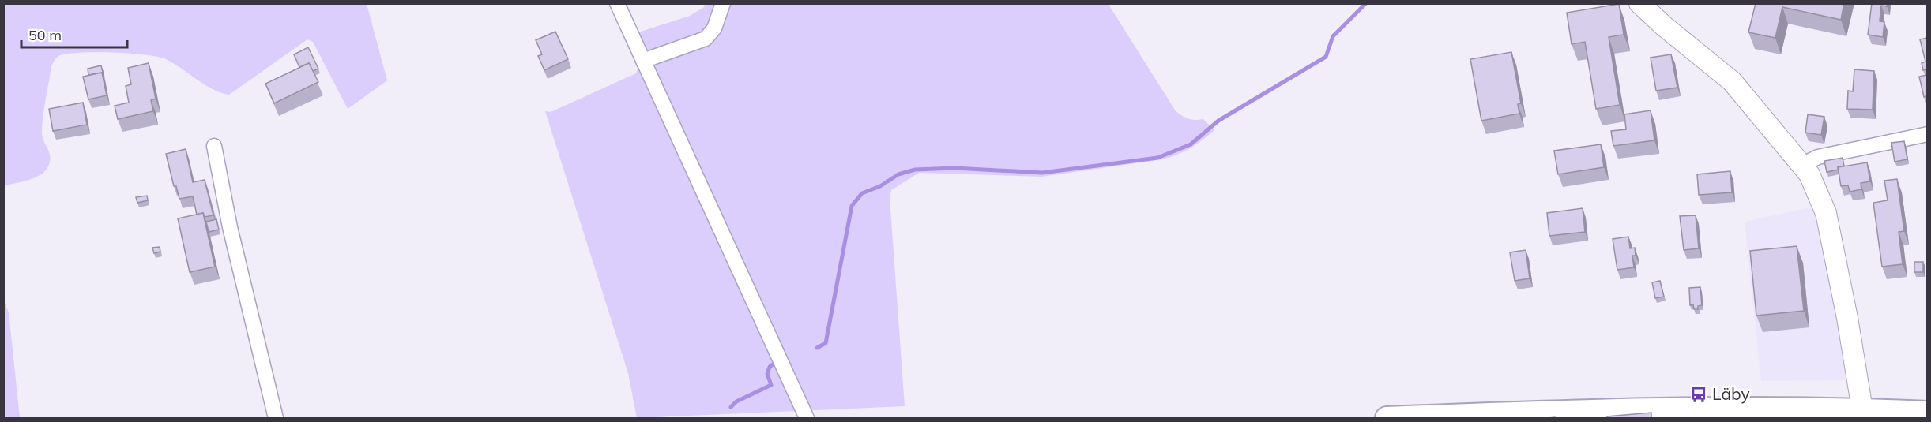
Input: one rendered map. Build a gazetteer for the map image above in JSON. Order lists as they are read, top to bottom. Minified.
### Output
{"places":{"bus stop":["Läby"]},"scale_bar":"50 m"}
